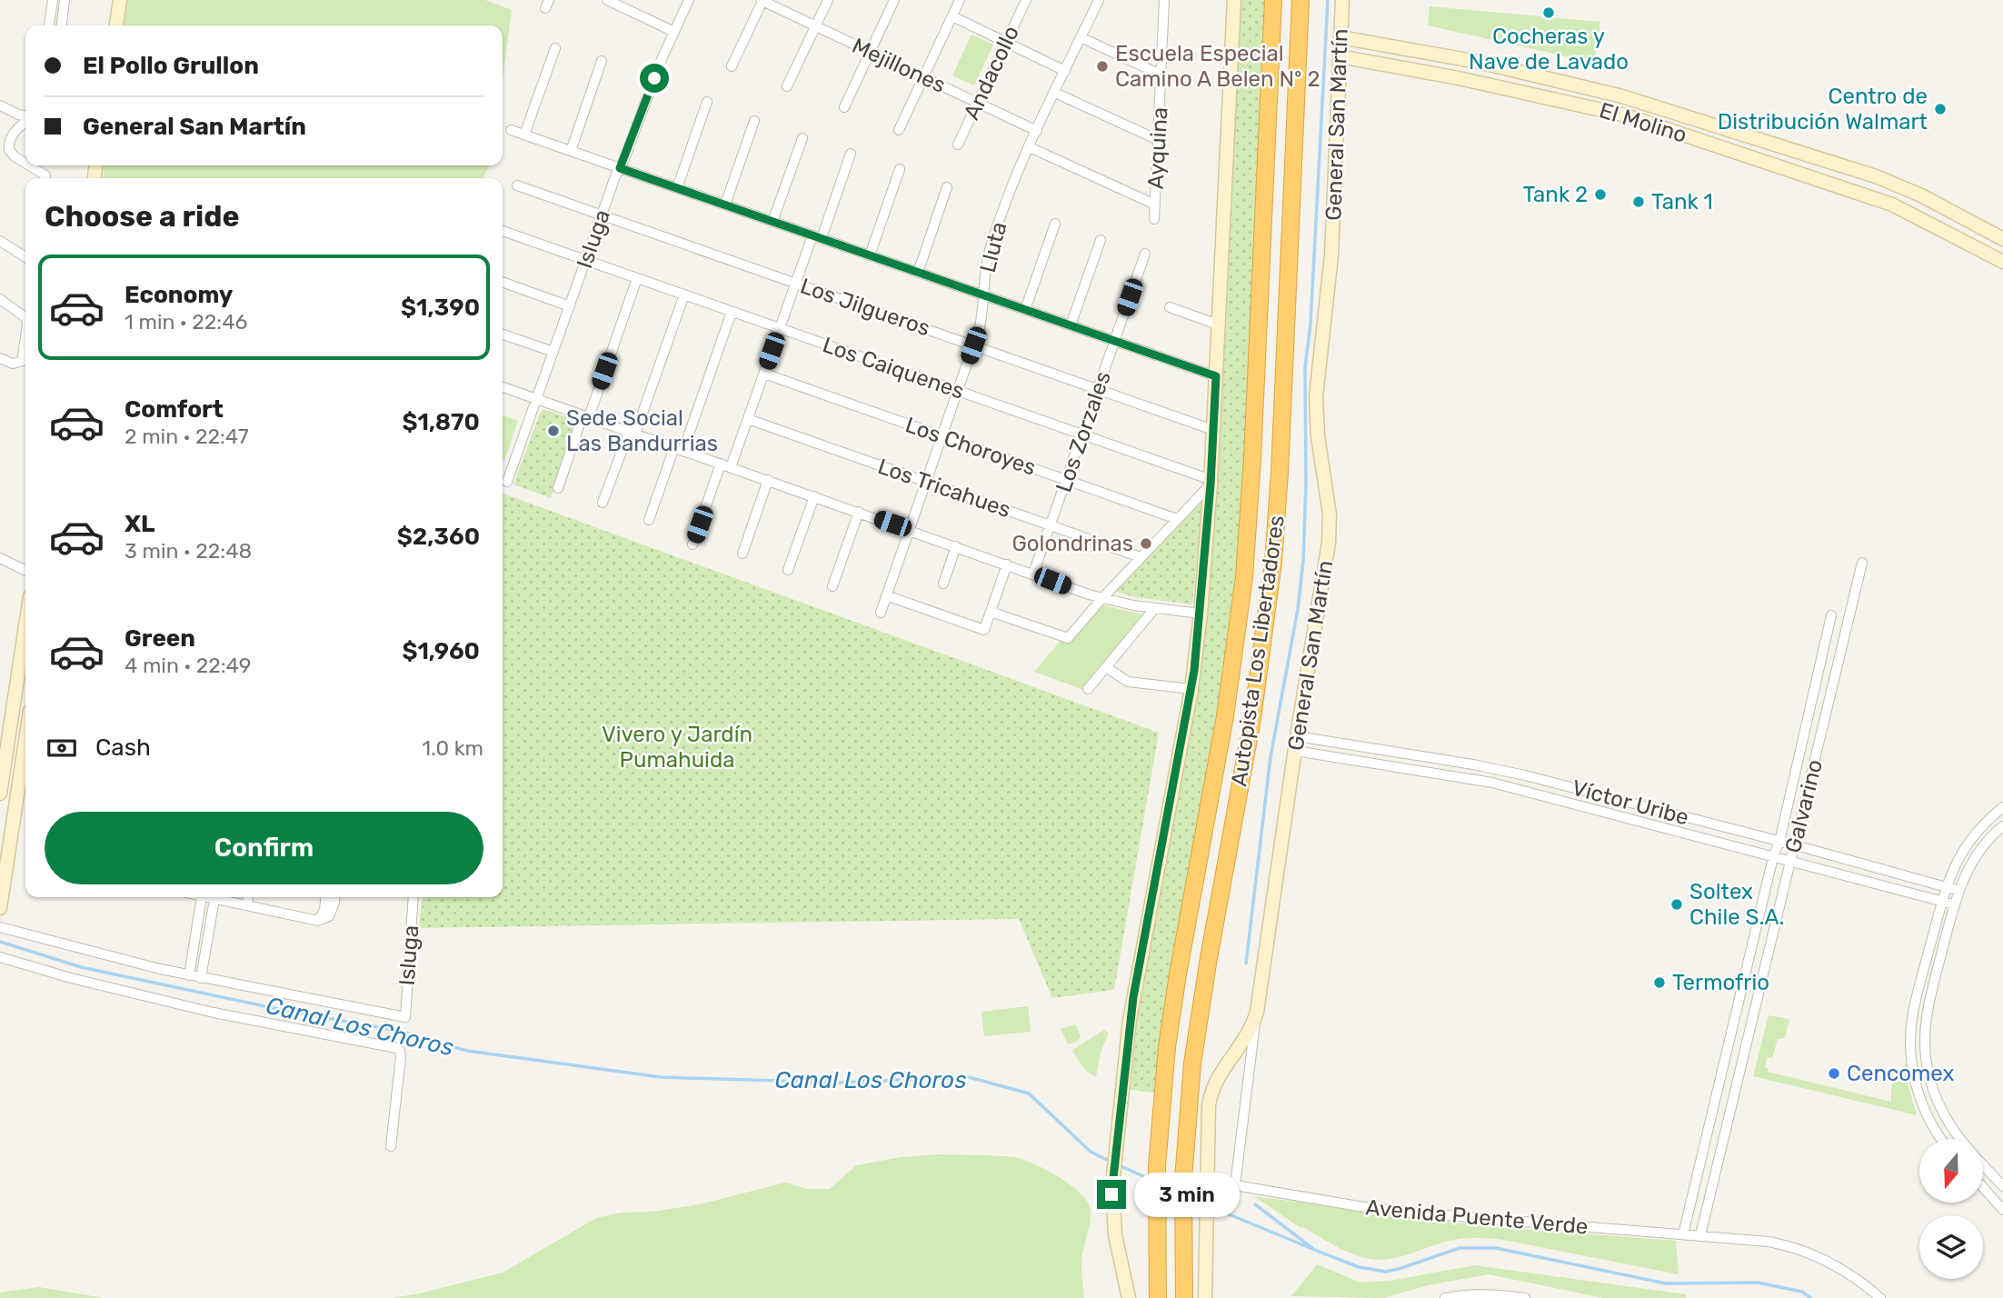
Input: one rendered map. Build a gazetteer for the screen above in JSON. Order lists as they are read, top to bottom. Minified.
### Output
{"streets":{"highway":["Autopista Los Libertadores"],"street":["Mejillones","Andacollo","El Molino","General San Martín","Ayquina","Isluga","Lluta","Los Jilgueros","Los Caiquenes","Los Zorzales","Los Choroyes","Los Tricahues","Víctor Uribe","Galvarino","Avenida Puente Verde"]},"crossings":[["Mejillones","Andacollo"],["Mejillones","Lluta"],["El Molino","General San Martín"],["General San Martín","Víctor Uribe"],["General San Martín","Avenida Puente Verde"],["Isluga","Los Jilgueros"],["Isluga","Los Caiquenes"],["Lluta","Los Jilgueros"],["Lluta","Los Caiquenes"],["Lluta","Los Choroyes"],["Lluta","Los Tricahues"],["Los Jilgueros","Los Zorzales"],["Los Caiquenes","Los Zorzales"],["Los Zorzales","Los Choroyes"],["Los Zorzales","Los Tricahues"],["Víctor Uribe","Galvarino"],["Galvarino","Avenida Puente Verde"]],"water":["Canal Los Choros"],"parks":["Vivero y Jardín Pumahuida"],"places":["Cocheras y Nave de Lavado","Escuela Especial Camino A Belen Nº 2","Centro de Distribución Walmart","Tank 2","Tank 1","Sede Social Las Bandurrias","Golondrinas","Soltex Chile S.A.","Termofrio","Cencomex"],"north":"bottom","page":{"banner":["El Pollo Grullon","General San Martín"],"heading":"Choose a ride","list":[{"name":"Economy","note":"1 min · 22:46","value":"$1,390"},{"name":"Comfort","note":"2 min · 22:47","value":"$1,870"},{"name":"XL","note":"3 min · 22:48","value":"$2,360"},{"name":"Green","note":"4 min · 22:49","value":"$1,960"}],"pay":["Cash","1.0 km"],"buttons":"Confirm","bubble":"3 min"}}
